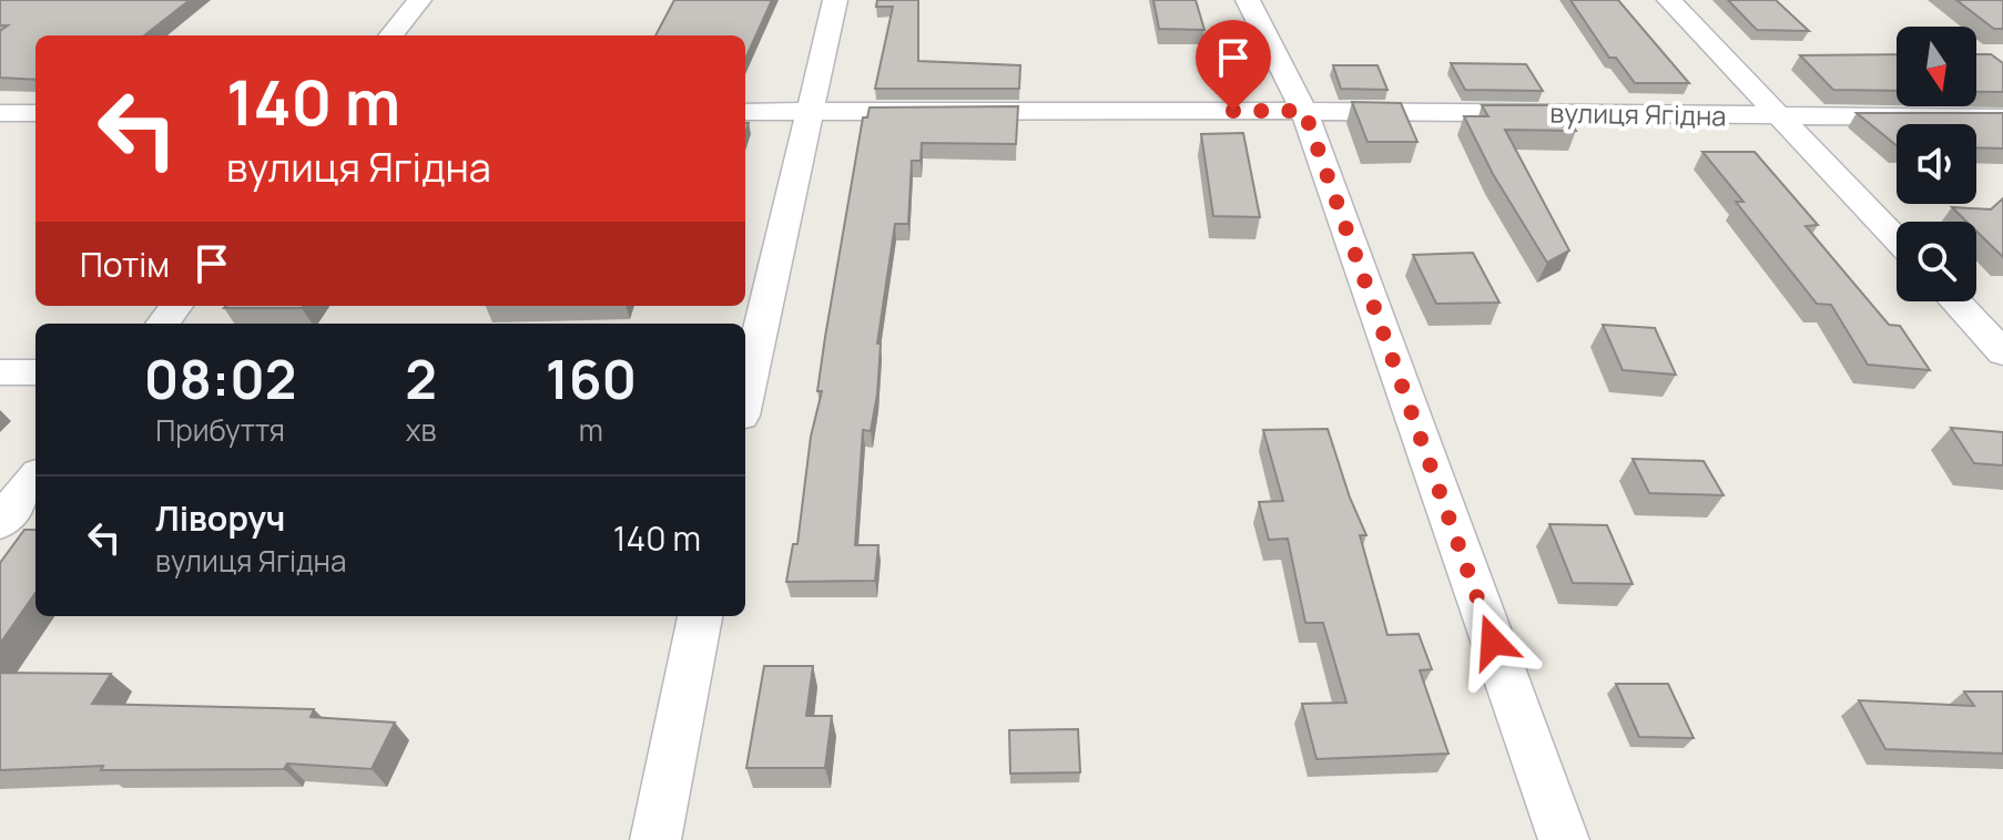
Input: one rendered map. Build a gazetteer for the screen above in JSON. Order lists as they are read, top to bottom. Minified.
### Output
{"streets":{"street":["вулиця Ягідна"]},"north":"bottom","page":{"turn":["140 m","вулиця Ягідна"],"then":"Потім","eta":["08:02","Прибуття","2","хв","160","m"],"list":[{"name":"Ліворуч","note":"вулиця Ягідна","value":"140 m"}]}}
